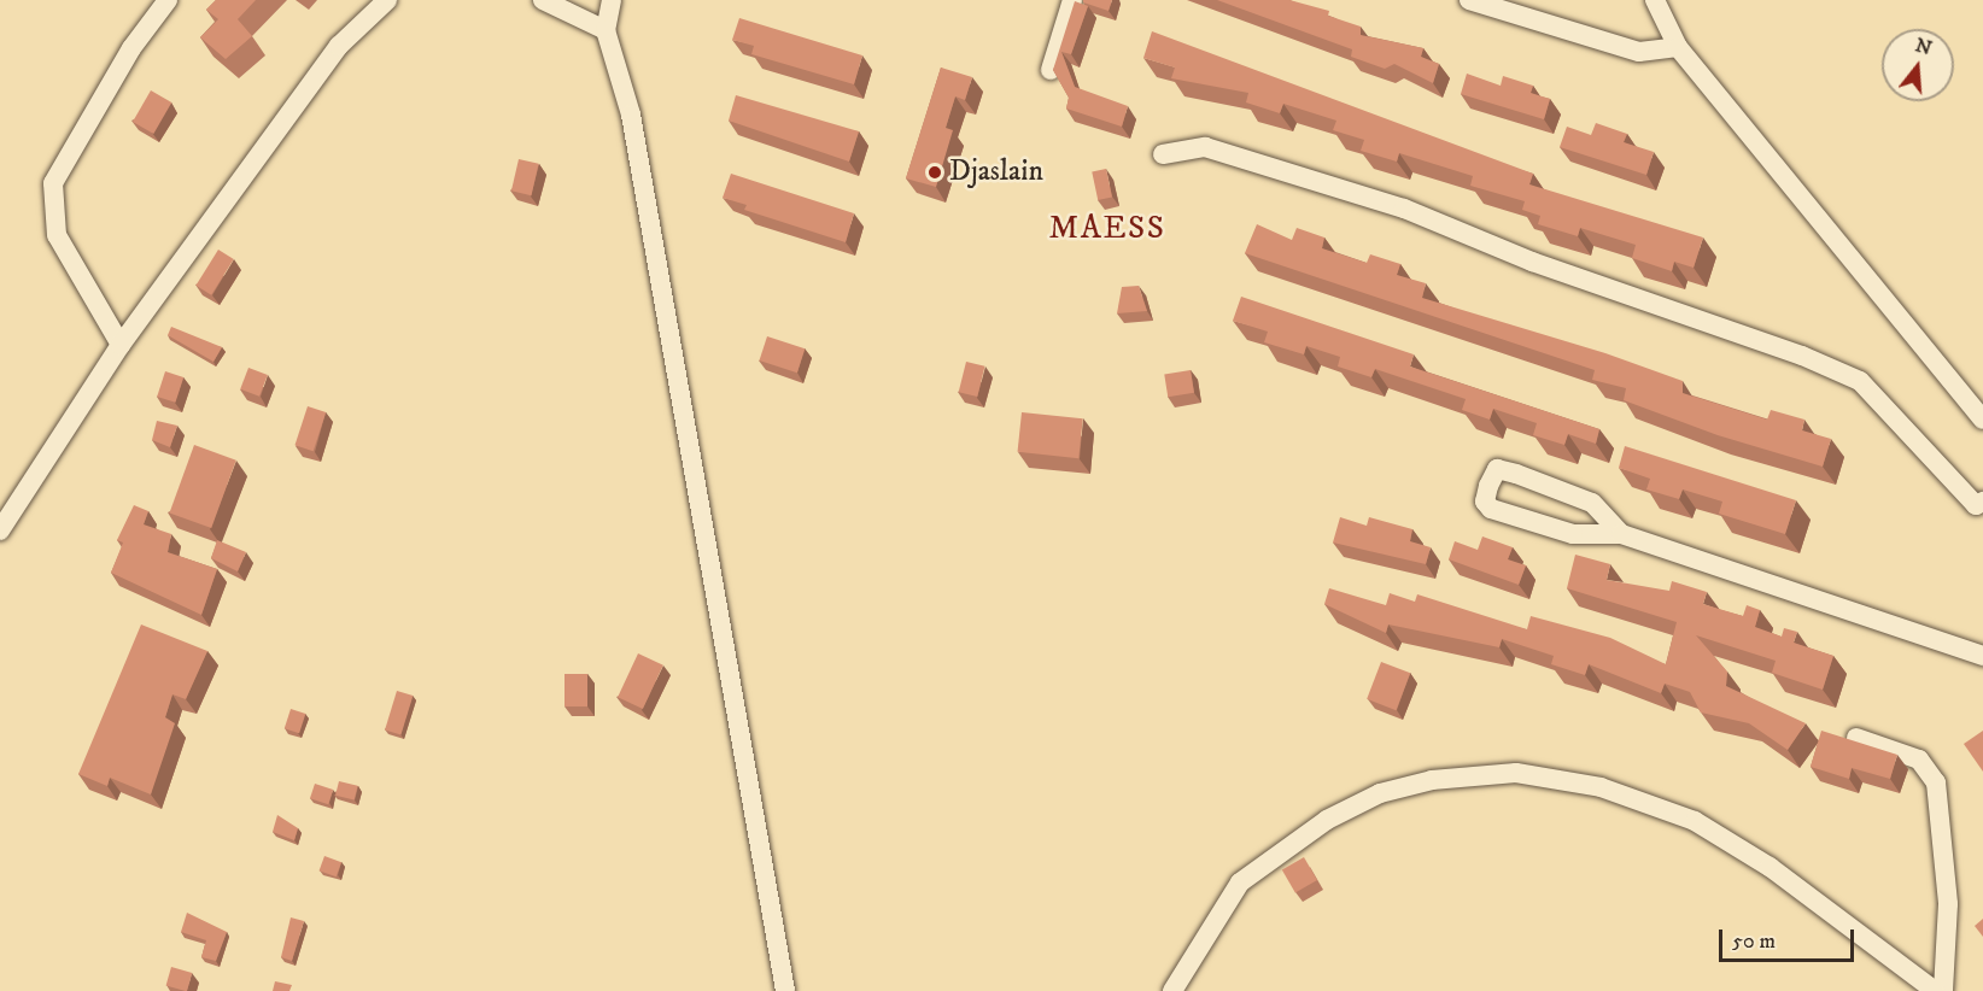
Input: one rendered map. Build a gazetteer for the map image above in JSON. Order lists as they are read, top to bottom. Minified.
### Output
{"districts":["MAESS"],"places":["Djaslain"],"scale_bar":"50 m","north":"top"}
